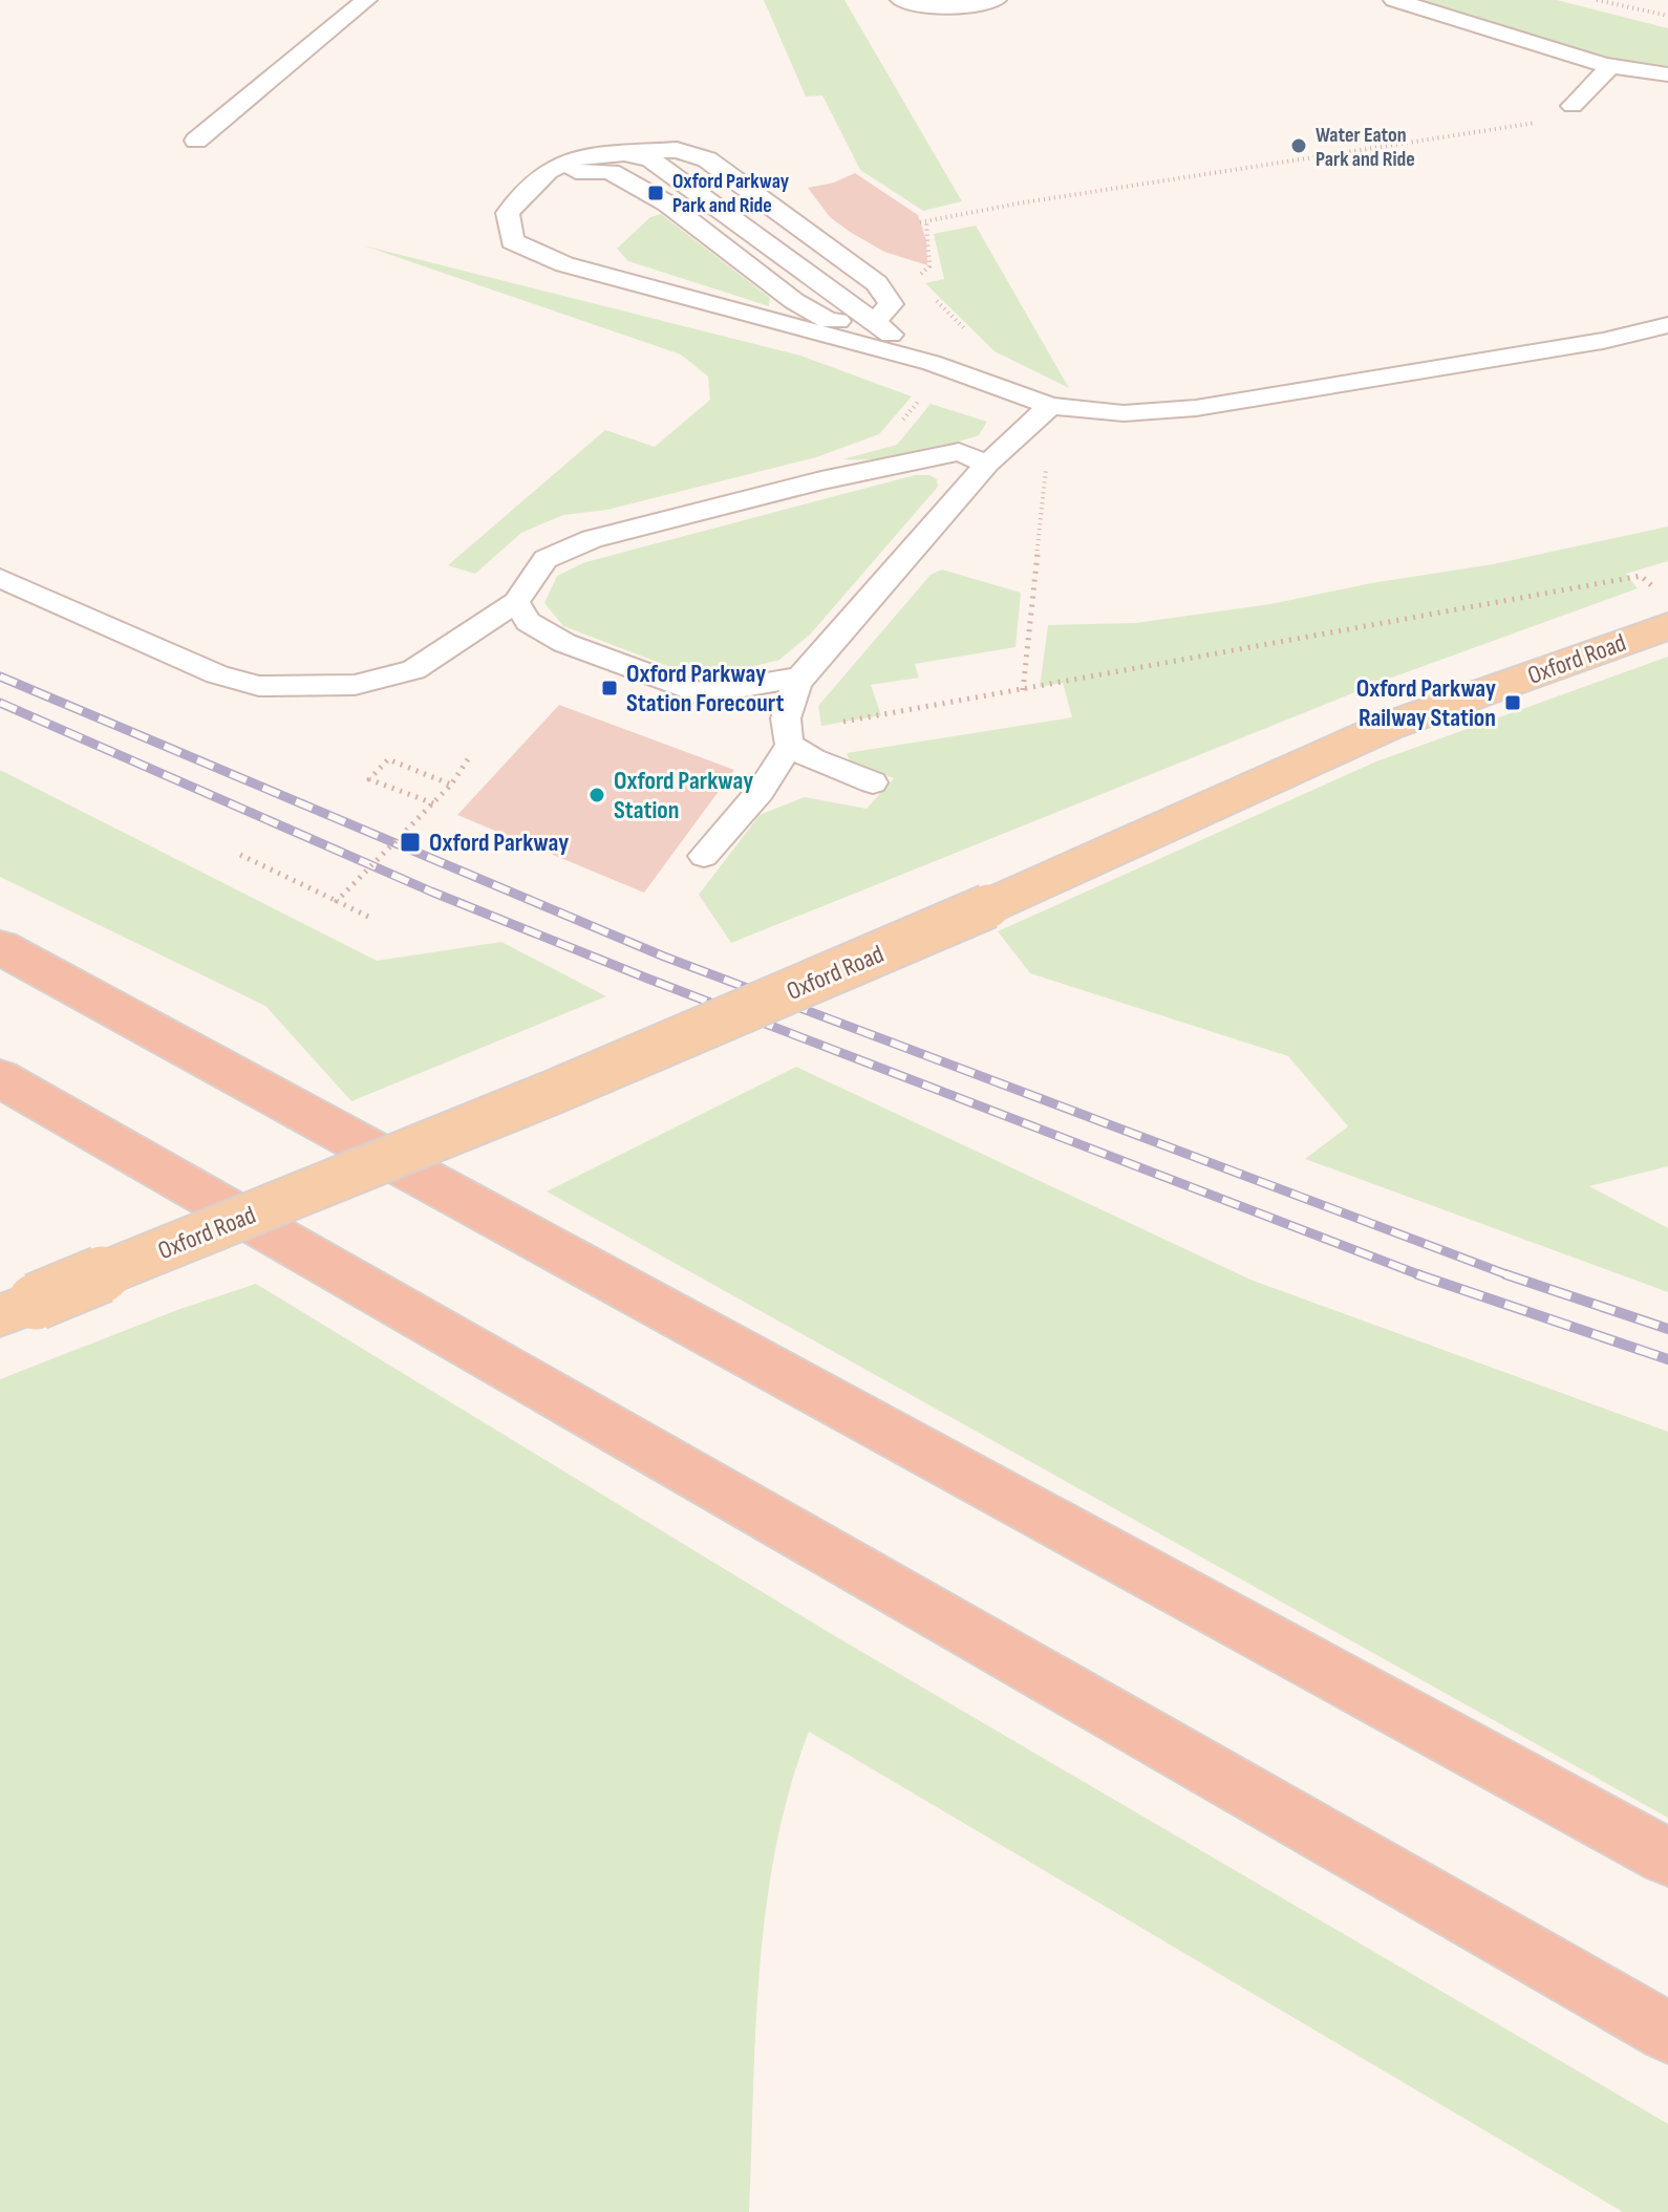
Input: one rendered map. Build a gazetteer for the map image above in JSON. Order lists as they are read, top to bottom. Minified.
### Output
{"streets":{"main road":["Oxford Road"]},"places":{"other":["Water Eaton Park and Ride","Oxford Parkway Station"],"transit":["Oxford Parkway Park and Ride","Oxford Parkway Station Forecourt","Oxford Parkway Railway Station","Oxford Parkway"]}}
